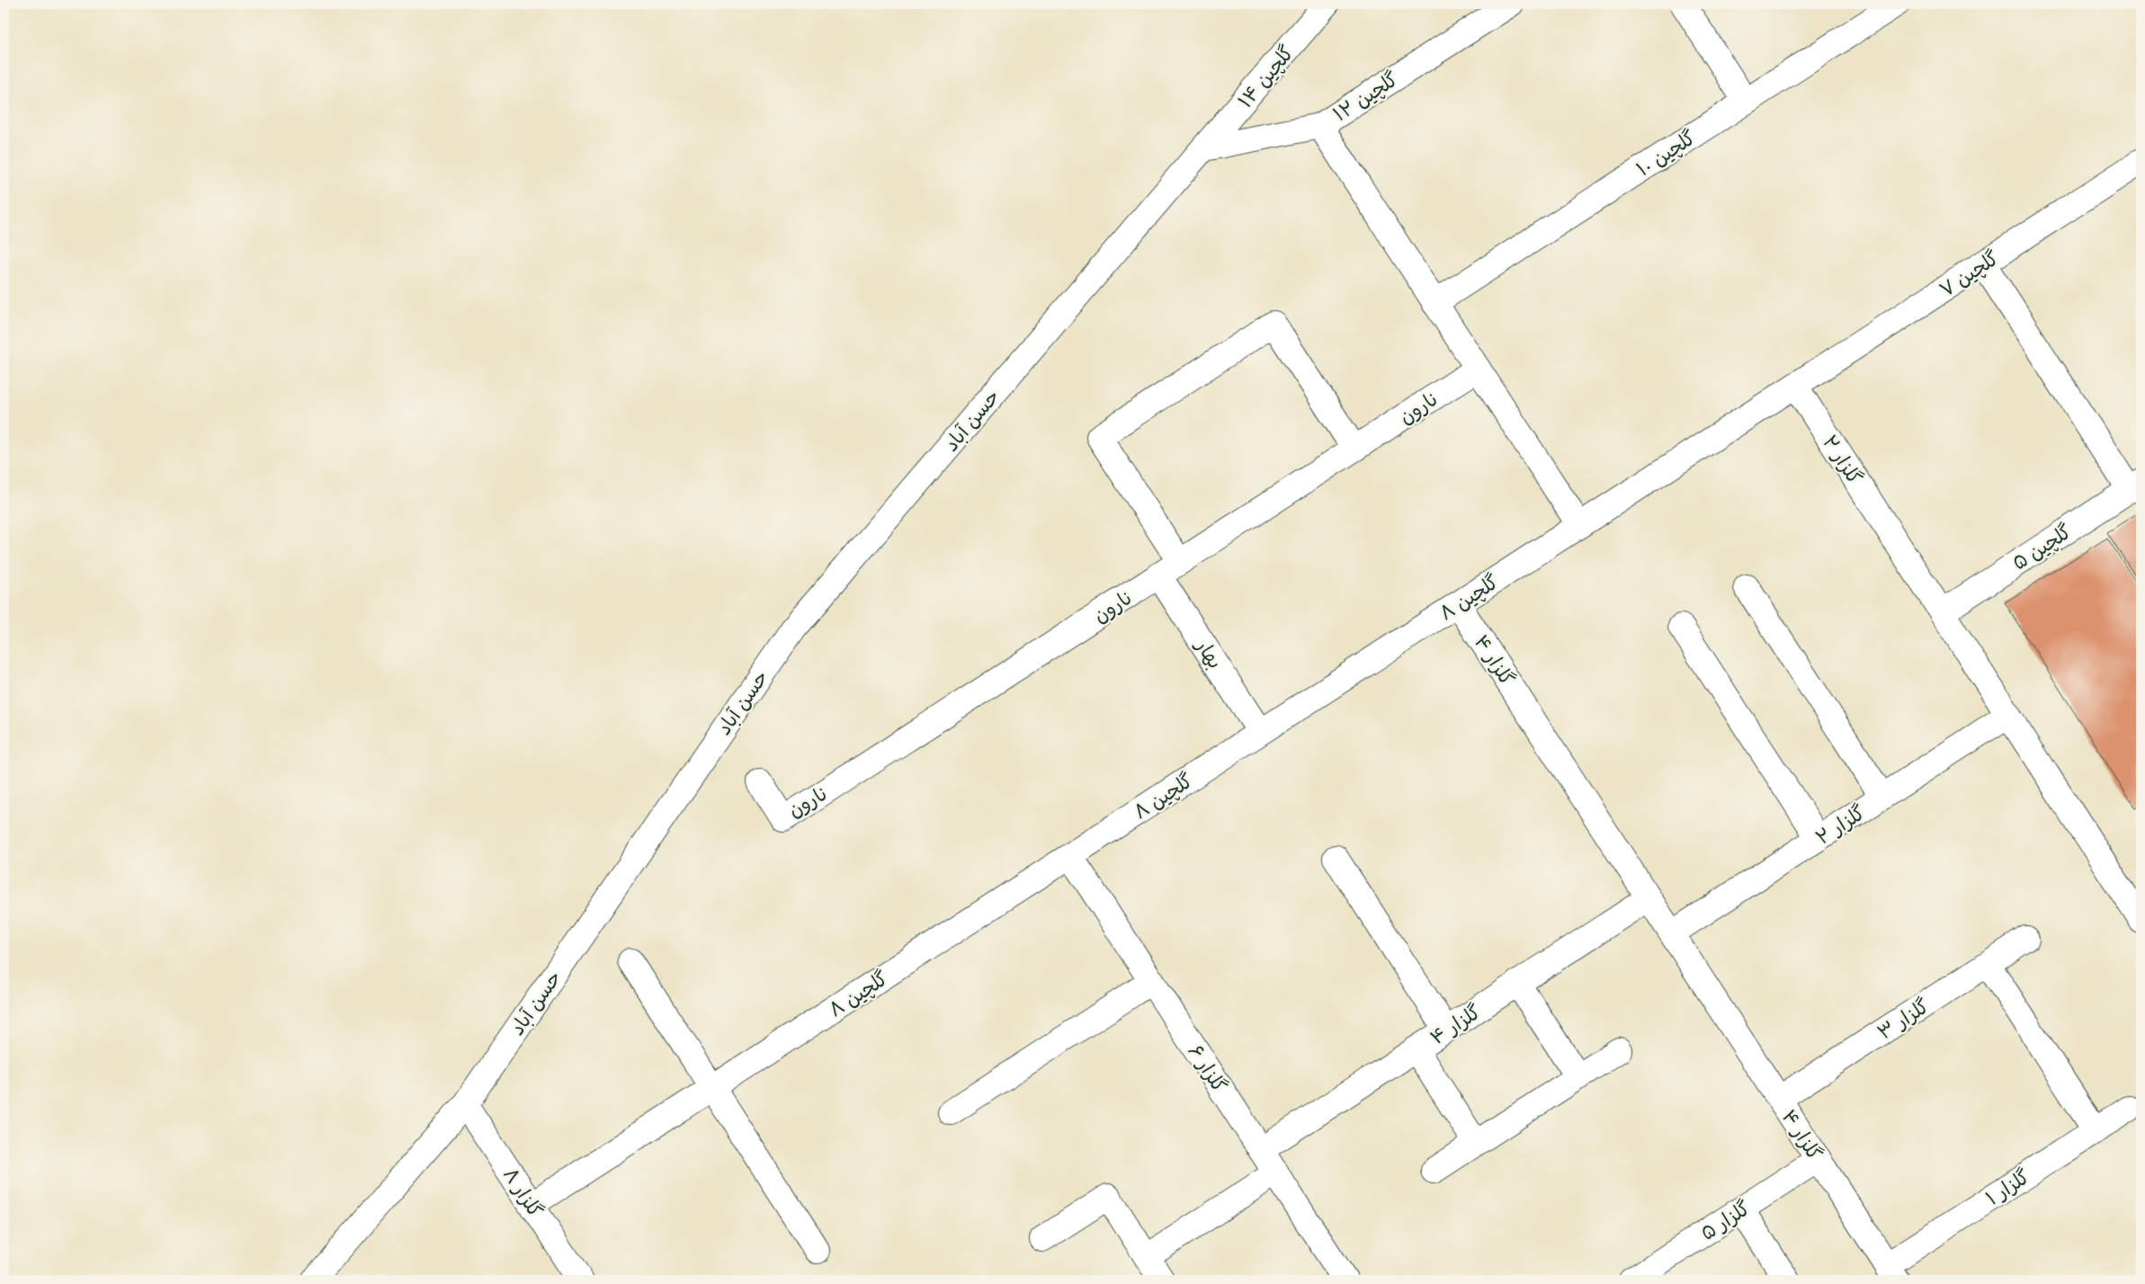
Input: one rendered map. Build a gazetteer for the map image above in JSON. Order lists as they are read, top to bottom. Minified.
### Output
{"streets":{"street":["گلچین ۱۴","گلچین ۱۲","گلچین ۱۰","گلچین ۷","نارون","حسن آباد","گلزار ۲","گلچین ۵","گلچین ۸","بهار","گلزار ۴","گلزار ۳","گلزار ۶","گلزار ۱","گلزار ۸","گلزار ۵"]},"crossings":[["گلچین ۱۴","گلچین ۱۲"],["گلچین ۱۴","حسن آباد"],["گلچین ۱۲","حسن آباد"],["گلچین ۷","گلزار ۲"],["گلچین ۷","گلچین ۸"],["نارون","بهار"],["حسن آباد","گلزار ۸"],["گلزار ۲","گلچین ۵"],["گلزار ۲","گلچین ۸"],["گلزار ۲","گلزار ۴"],["گلچین ۸","بهار"],["گلچین ۸","گلزار ۴"],["گلچین ۸","گلزار ۶"],["گلچین ۸","گلزار ۸"],["گلزار ۴","گلزار ۳"],["گلزار ۴","گلزار ۶"],["گلزار ۴","گلزار ۱"],["گلزار ۴","گلزار ۵"]]}
